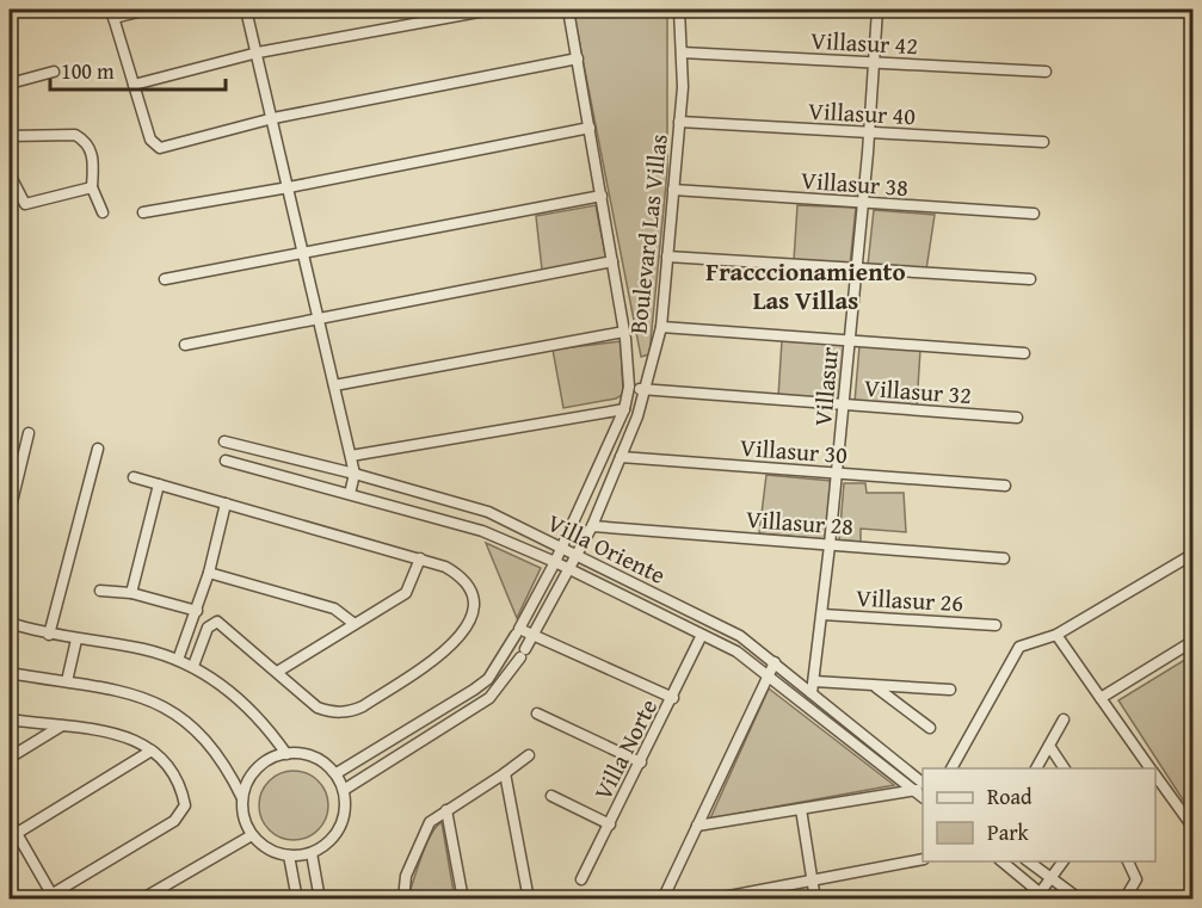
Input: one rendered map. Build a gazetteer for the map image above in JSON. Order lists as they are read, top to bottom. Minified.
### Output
{"streets":{"street":["Villasur 42","Villasur 40","Villasur 38","Boulevard Las Villas","Villasur","Villasur 32","Villasur 30","Villasur 28","Villa Oriente","Villasur 26","Villa Norte"]},"crossings":[["Villasur 42","Boulevard Las Villas"],["Villasur 42","Villasur"],["Villasur 40","Boulevard Las Villas"],["Villasur 40","Villasur"],["Villasur 38","Boulevard Las Villas"],["Villasur 38","Villasur"],["Boulevard Las Villas","Villasur 32"],["Boulevard Las Villas","Villasur 30"],["Boulevard Las Villas","Villasur 28"],["Boulevard Las Villas","Villa Oriente"],["Villasur","Villasur 32"],["Villasur","Villasur 30"],["Villasur","Villasur 28"],["Villasur","Villa Oriente"],["Villasur","Villasur 26"],["Villa Oriente","Villa Norte"]],"districts":["Fracccionamiento Las Villas"],"legend":["Road","Park"],"scale_bar":"100 m"}
